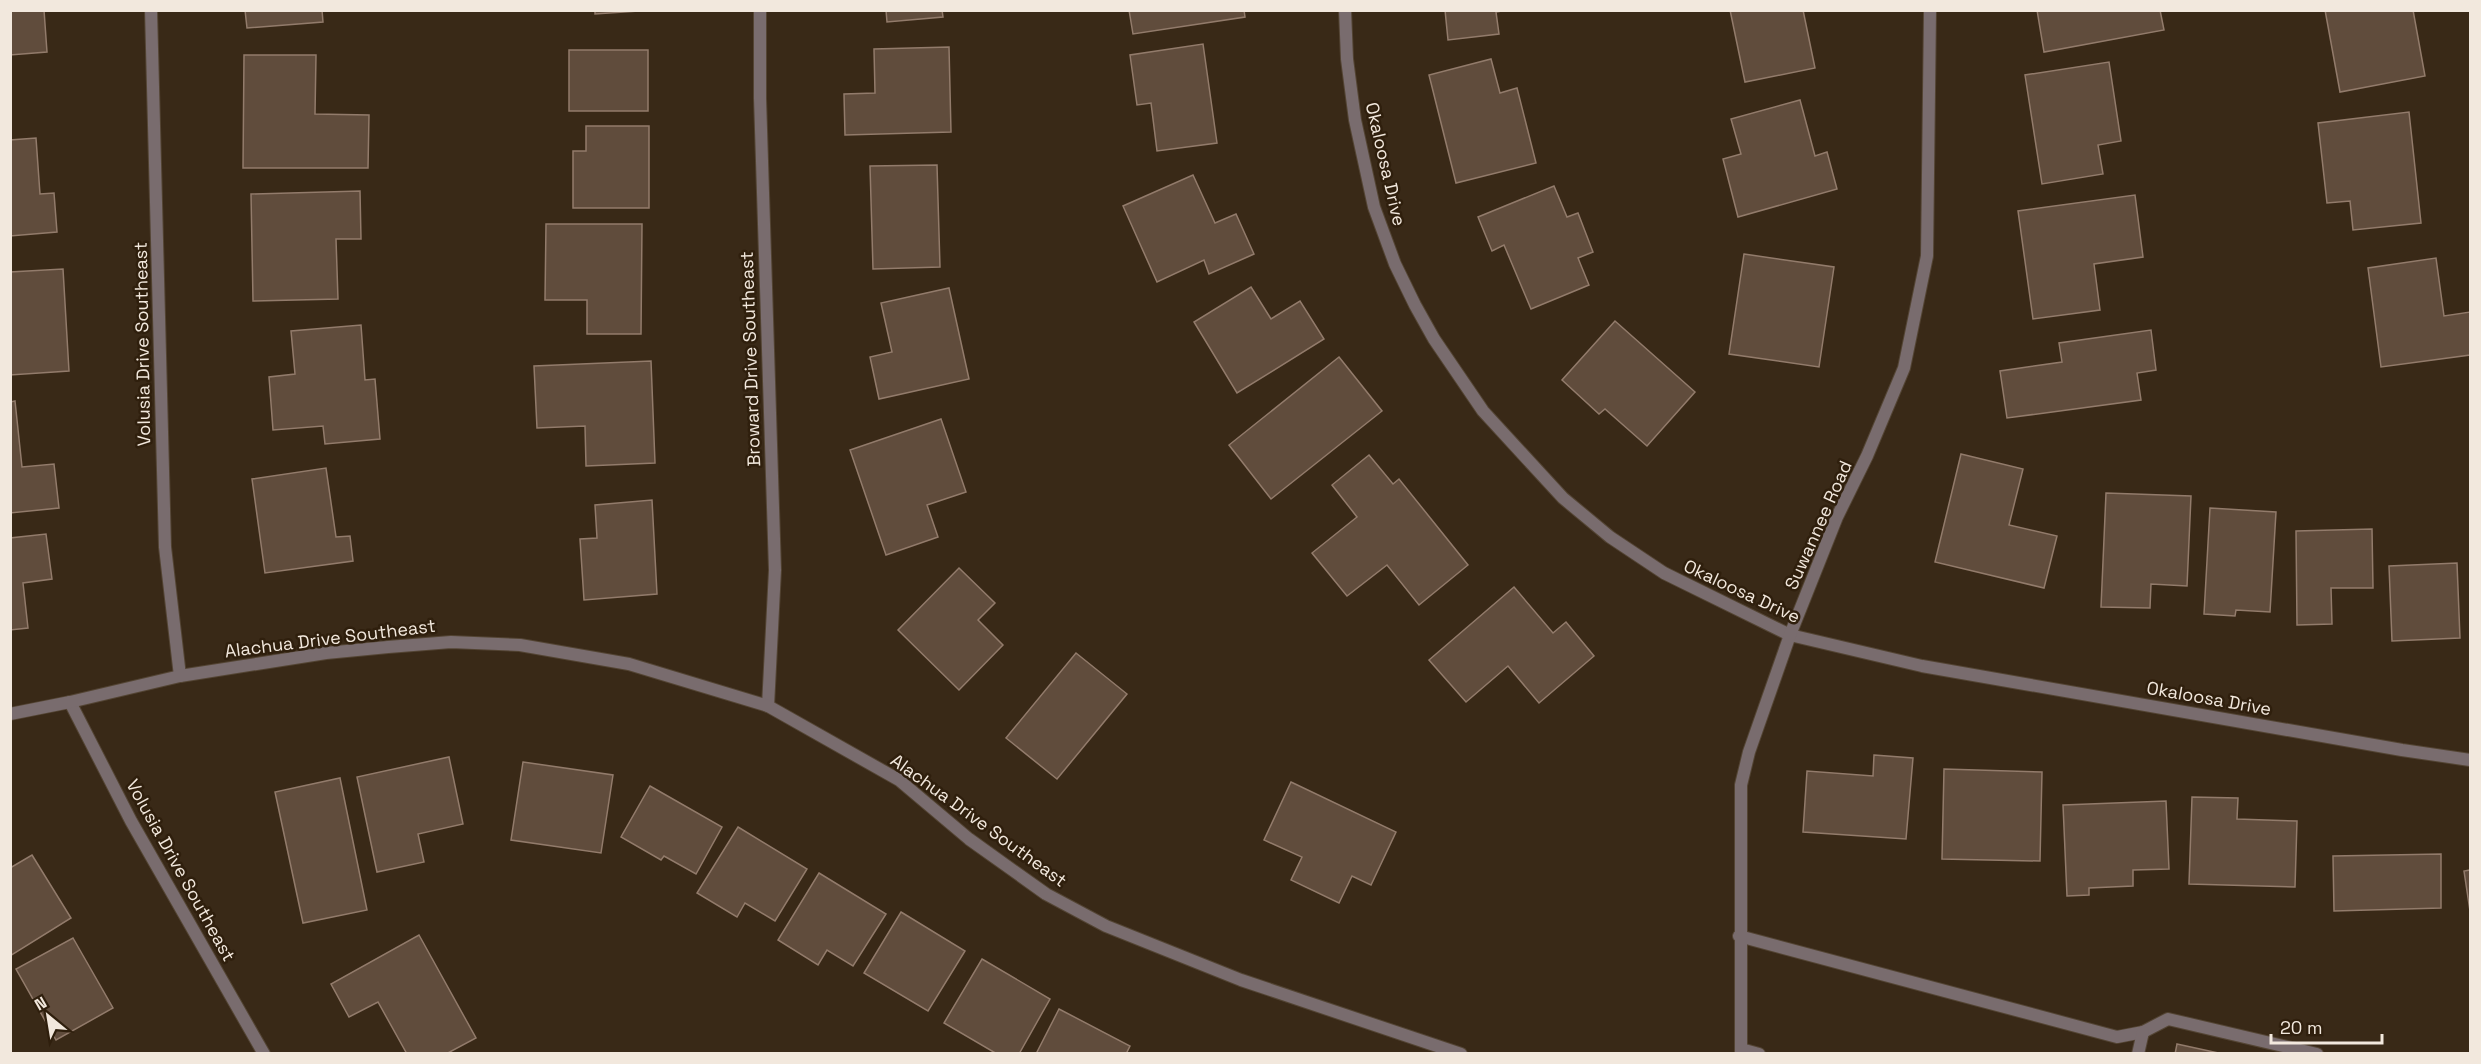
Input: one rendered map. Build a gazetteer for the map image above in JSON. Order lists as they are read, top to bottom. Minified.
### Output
{"streets":{"street":["Okaloosa Drive","Volusia Drive Southeast","Broward Drive Southeast","Suwannee Road","Alachua Drive Southeast"]},"crossings":[["Okaloosa Drive","Suwannee Road"],["Volusia Drive Southeast","Alachua Drive Southeast"],["Broward Drive Southeast","Alachua Drive Southeast"]],"scale_bar":"20 m","north":"top left"}
